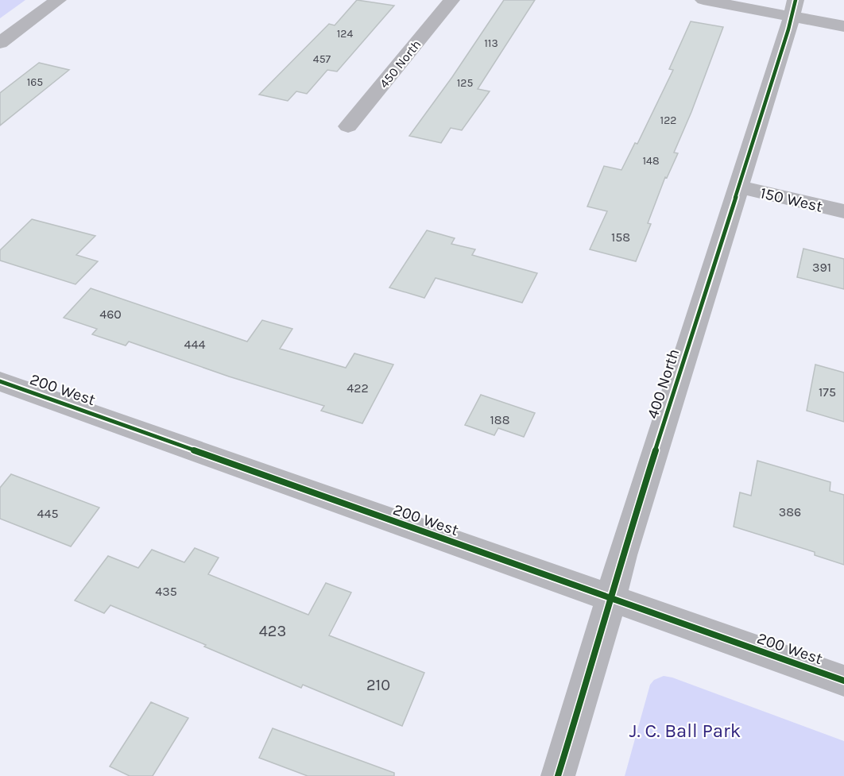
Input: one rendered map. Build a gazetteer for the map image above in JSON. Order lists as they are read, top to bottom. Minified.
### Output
{"streets":{"street":["450 North","150 West","400 North","200 West"]},"crossings":[["150 West","400 North"],["400 North","200 West"]],"parks":["J. C. Ball Park"],"house_numbers":["124","113","457","165","125","122","148","158","391","460","444","422","175","188","386","445","435","423","210"]}
